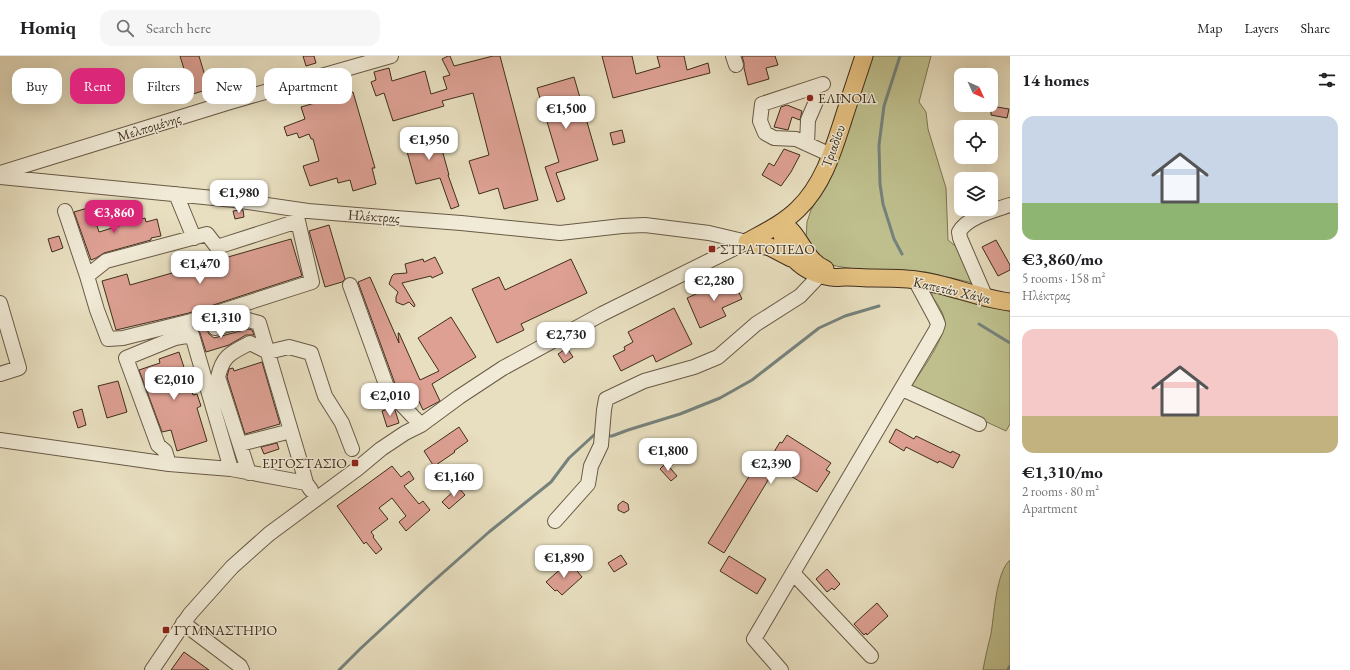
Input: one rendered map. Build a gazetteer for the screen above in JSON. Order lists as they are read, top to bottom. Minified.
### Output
{"streets":{"main road":["Τριαδίου","Καπετάν Χάψα"],"street":["Μελπομένης","Ηλέκτρας"]},"crossings":[["Τριαδίου","Ηλέκτρας"],["Τριαδίου","Καπετάν Χάψα"]],"places":{"other":["ΕΛΙΝΟΙΛ"],"transit":["ΣΤΡΑΤΟΠΕΔΟ","ΕΡΓΟΣΤΑΣΙΟ","ΓΥΜΝΑΣΤΗΡΙΟ"]},"north":"bottom right","page":{"header":"Homiq","search":"Search here","nav":["Map","Layers","Share"],"heading":"14 homes","chip":["Buy","Rent","Filters","New","Apartment"],"price":["€1,500","€1,950","€1,980","€3,860","€1,470","€2,280","€1,310","€2,730","€2,010","€2,010","€1,800","€2,390","€1,160","€1,890"],"list":[{"name":"€3,860/mo","note":"5 rooms · 158 m² · Ηλέκτρας"},{"name":"€1,310/mo","note":"2 rooms · 80 m² · Apartment"}]}}
